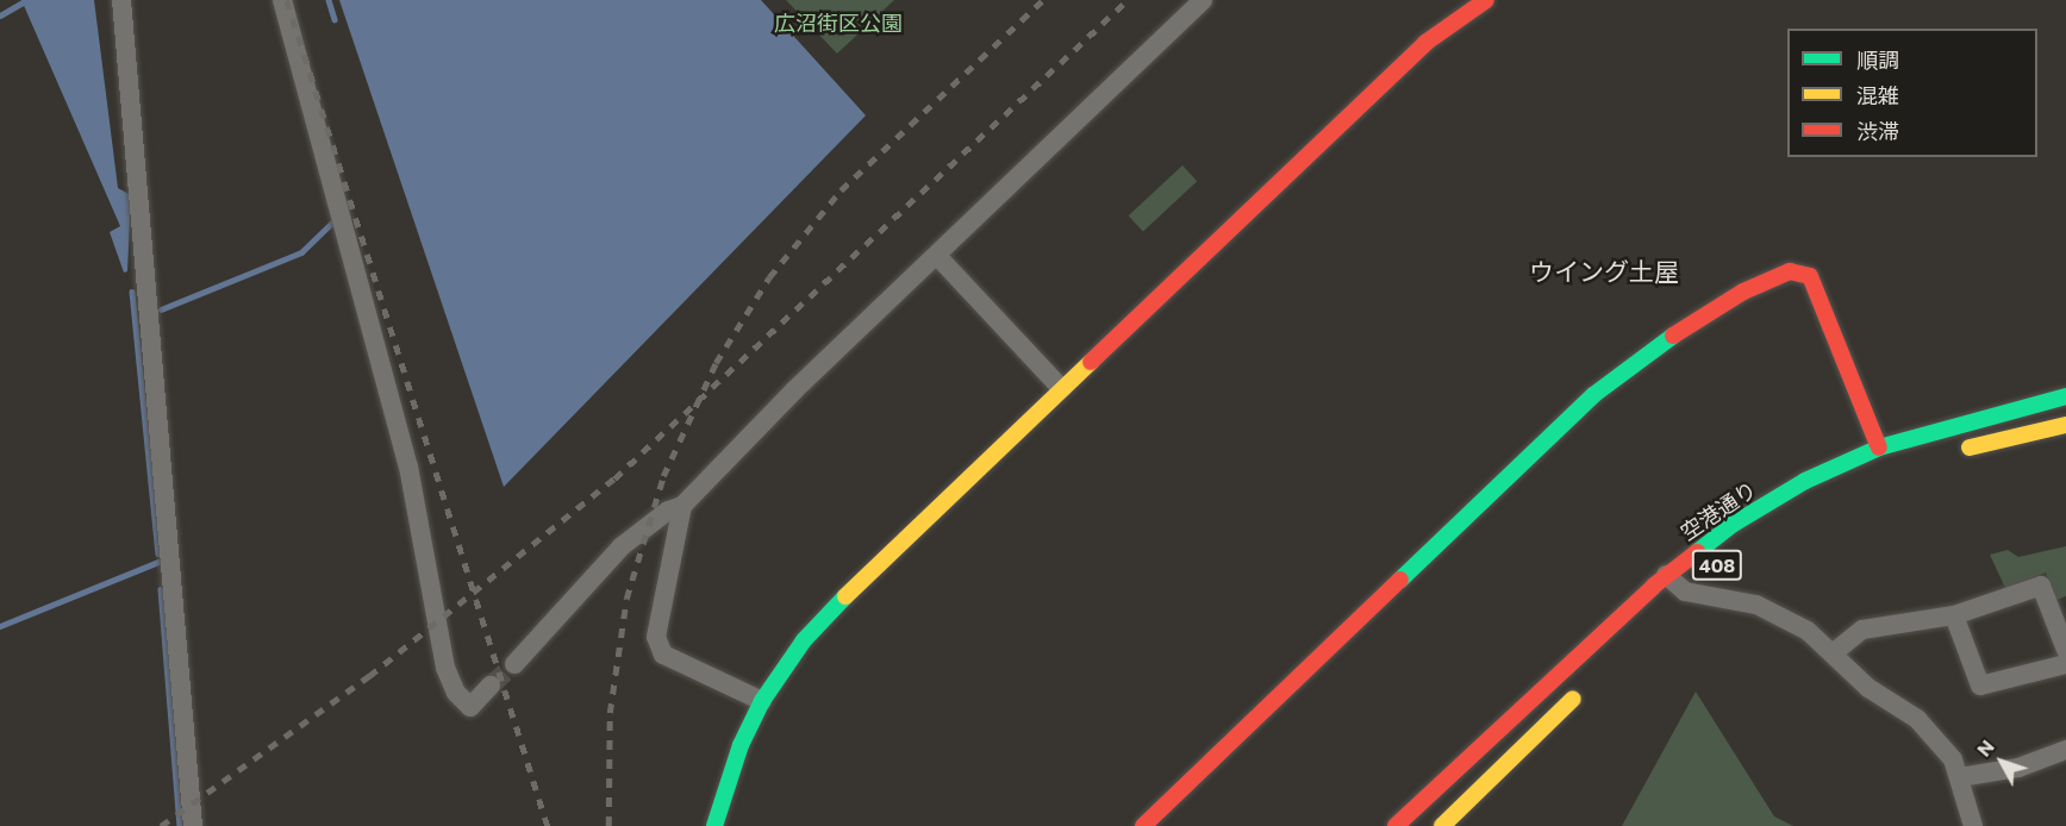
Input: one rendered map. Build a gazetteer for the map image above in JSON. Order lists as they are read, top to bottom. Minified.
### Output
{"streets":{"main road":["空港通り","408"]},"districts":["ウイング土屋"],"parks":["広沼街区公園"],"legend":["順調","混雑","渋滞"],"north":"top left"}
